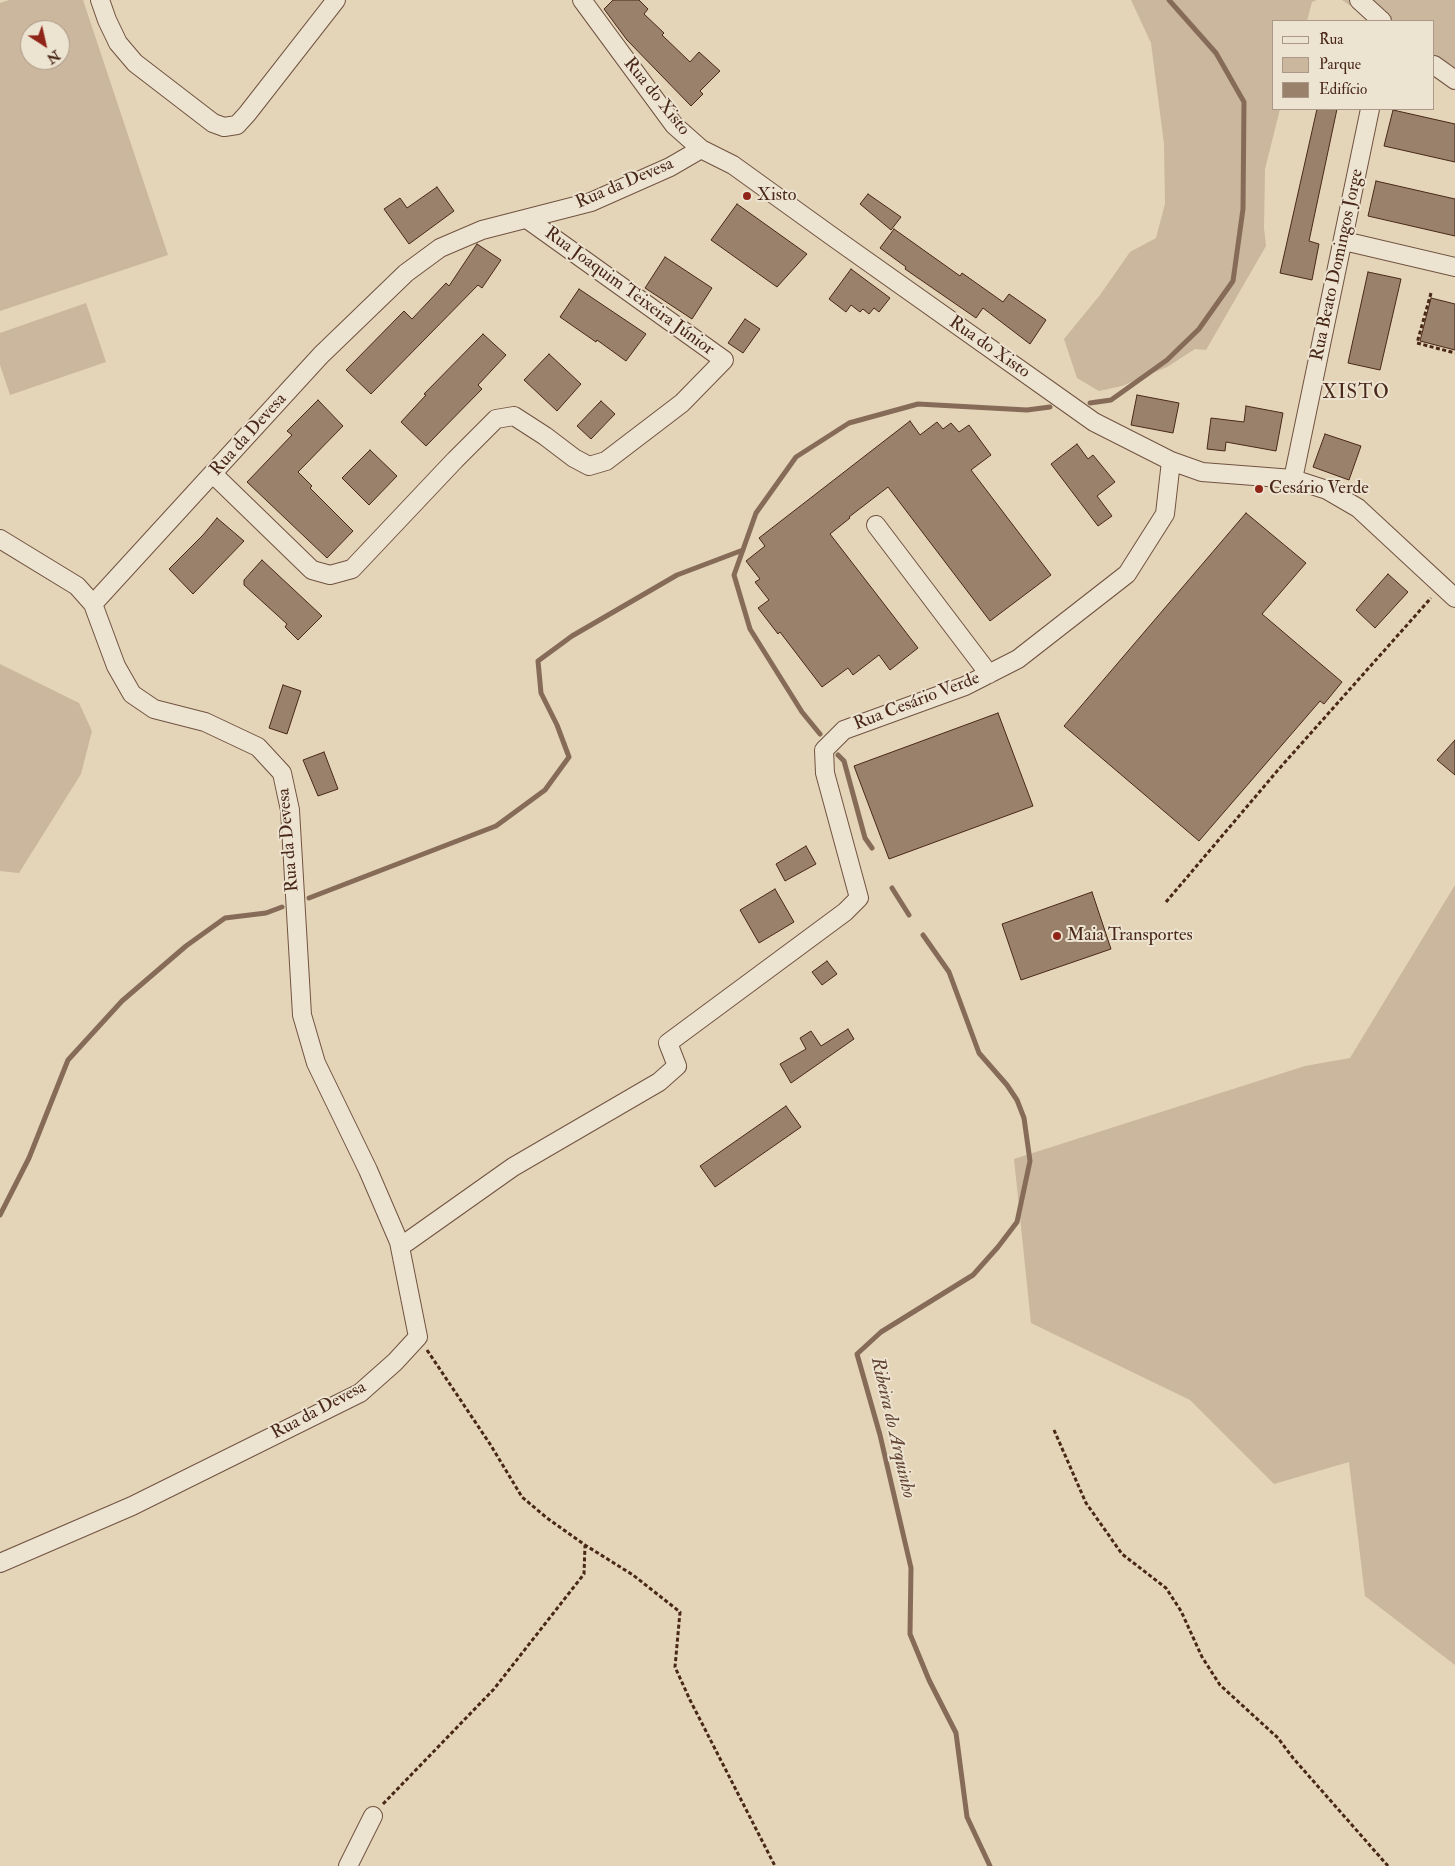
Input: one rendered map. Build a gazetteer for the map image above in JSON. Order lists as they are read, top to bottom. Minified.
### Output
{"streets":{"street":["Rua do Xisto","Rua da Devesa","Rua Beato Domingos Jorge","Rua Joaquim Teixeira Júnior","Rua Cesário Verde"]},"crossings":[["Rua do Xisto","Rua da Devesa"],["Rua do Xisto","Rua Beato Domingos Jorge"],["Rua do Xisto","Rua Cesário Verde"],["Rua da Devesa","Rua Joaquim Teixeira Júnior"],["Rua da Devesa","Rua Cesário Verde"]],"districts":["XISTO"],"water":["Ribeira do Arquinho"],"places":["Xisto","Cesário Verde","Maia Transportes"],"legend":["Rua","Parque","Edifício"],"north":"bottom right"}
